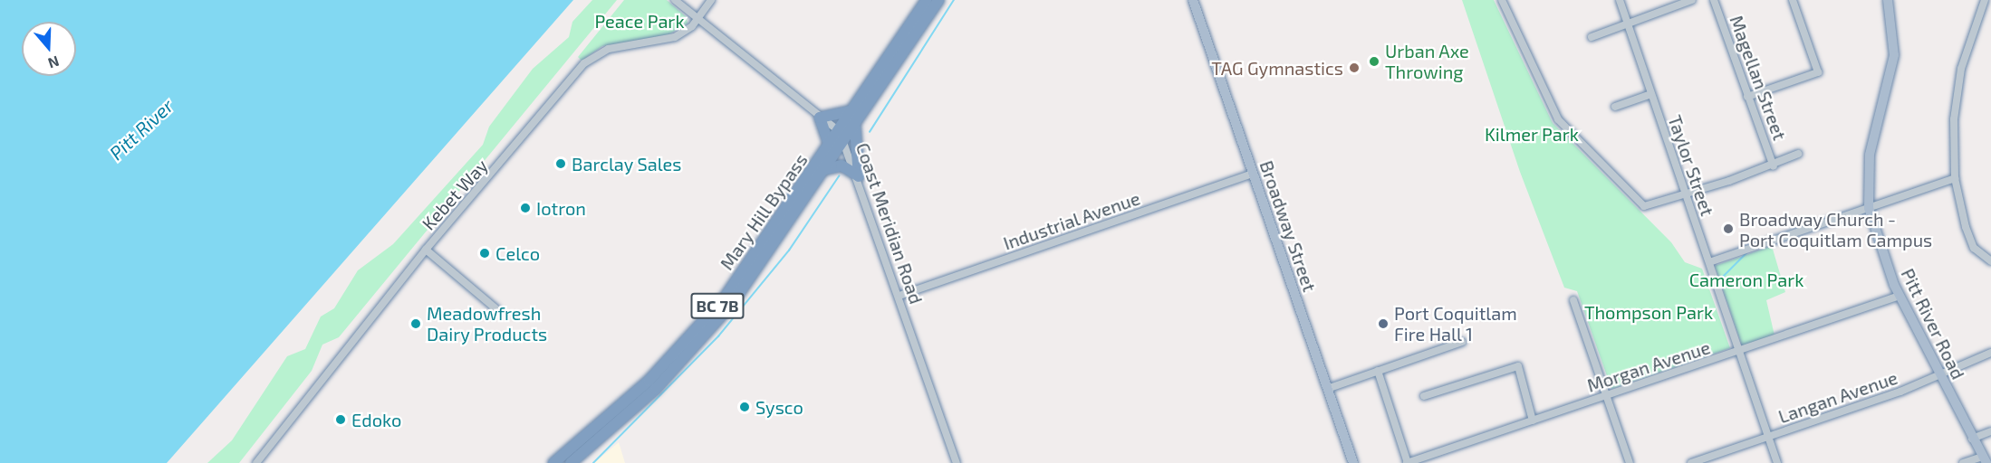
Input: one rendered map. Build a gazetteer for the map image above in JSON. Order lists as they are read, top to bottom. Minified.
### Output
{"streets":{"highway":["Mary Hill Bypass","BC 7B"],"main road":["Broadway Street","Pitt River Road"],"street":["Magellan Street","Taylor Street","Kebet Way","Industrial Avenue","Coast Meridian Road","Morgan Avenue","Langan Avenue"]},"crossings":[["Taylor Street","Morgan Avenue"],["Taylor Street","Langan Avenue"],["Kebet Way","Coast Meridian Road"],["Mary Hill Bypass","Coast Meridian Road"],["Industrial Avenue","Coast Meridian Road"],["Industrial Avenue","Broadway Street"],["Pitt River Road","Morgan Avenue"],["Pitt River Road","Langan Avenue"]],"water":["Pitt River"],"parks":["Peace Park","Kilmer Park","Cameron Park","Thompson Park"],"places":["Urban Axe Throwing","TAG Gymnastics","Barclay Sales","Iotron","Broadway Church - Port Coquitlam Campus","Celco","Meadowfresh Dairy Products","Port Coquitlam Fire Hall 1","Sysco","Edoko"],"north":"bottom"}
